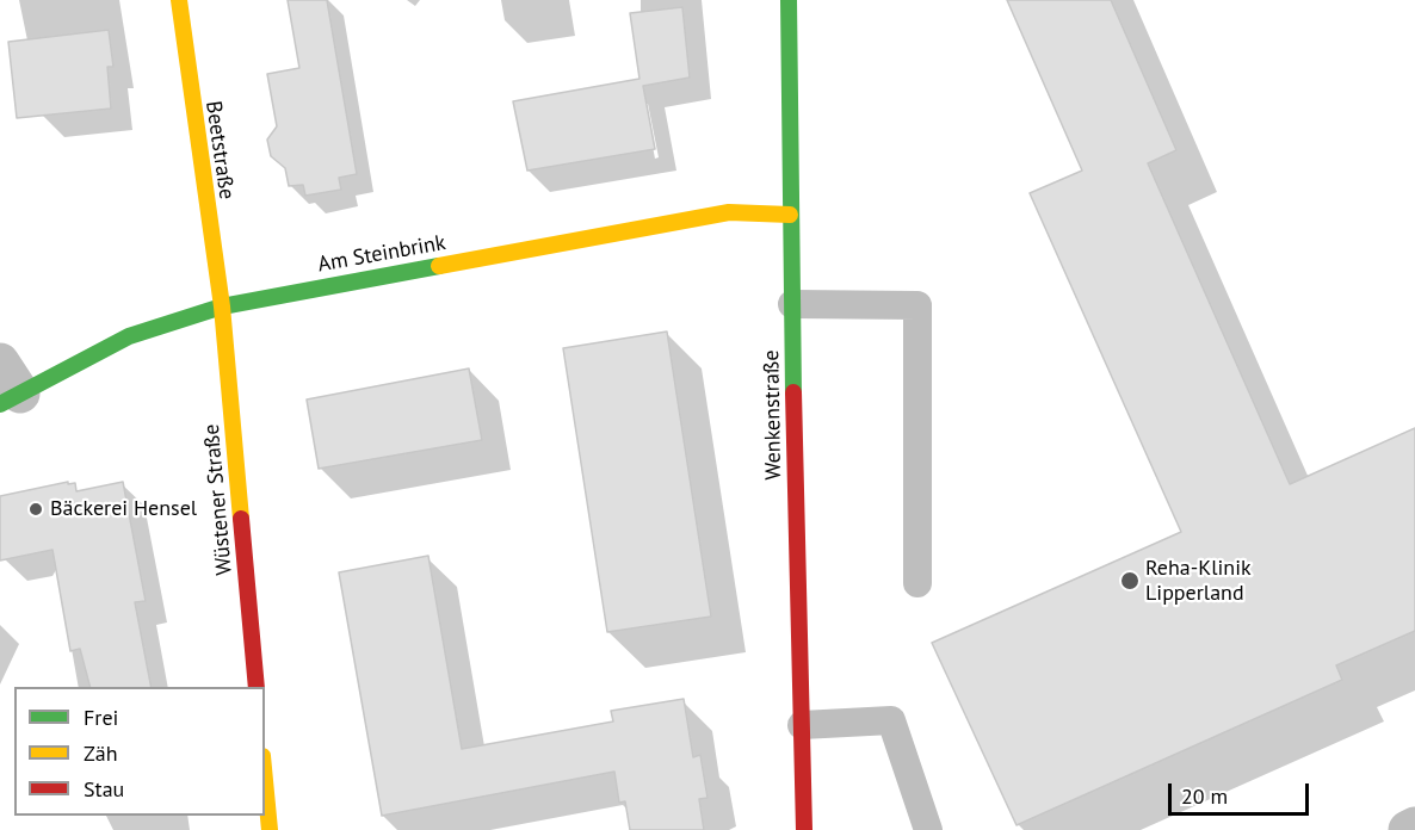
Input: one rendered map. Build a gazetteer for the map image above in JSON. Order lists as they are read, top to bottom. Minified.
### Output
{"streets":{"street":["Beetstraße","Am Steinbrink","Wenkenstraße","Wüstener Straße"]},"crossings":[["Beetstraße","Am Steinbrink"],["Beetstraße","Wüstener Straße"],["Am Steinbrink","Wenkenstraße"],["Am Steinbrink","Wüstener Straße"]],"places":["Bäckerei Hensel","Reha-Klinik Lipperland"],"legend":["Frei","Zäh","Stau"],"scale_bar":"20 m"}
